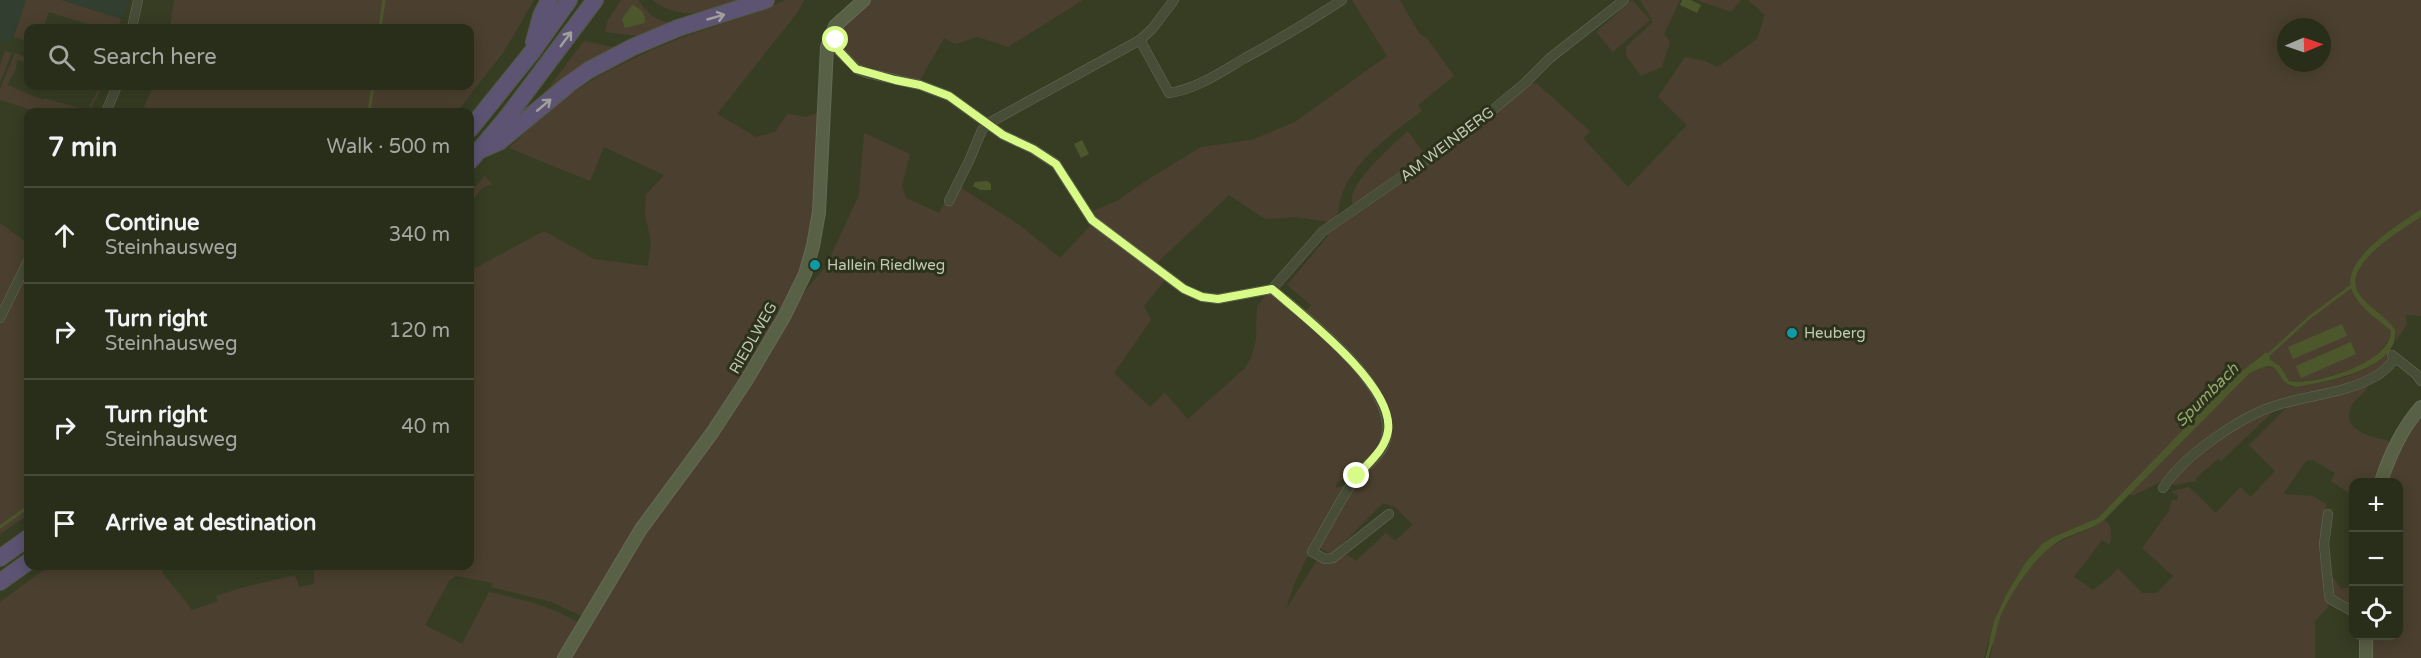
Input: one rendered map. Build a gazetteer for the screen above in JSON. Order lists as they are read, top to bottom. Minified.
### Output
{"streets":{"street":["AM WEINBERG","RIEDLWEG"]},"water":["Spumbach"],"places":["Hallein Riedlweg","Heuberg"],"north":"right","page":{"search":"Search here","heading":["7 min","Walk · 500 m"],"list":[["Continue","Steinhausweg","340 m"],["Turn right","Steinhausweg","120 m"],["Turn right","Steinhausweg","40 m"],"Arrive at destination"],"map_buttons":["+","−"]}}
